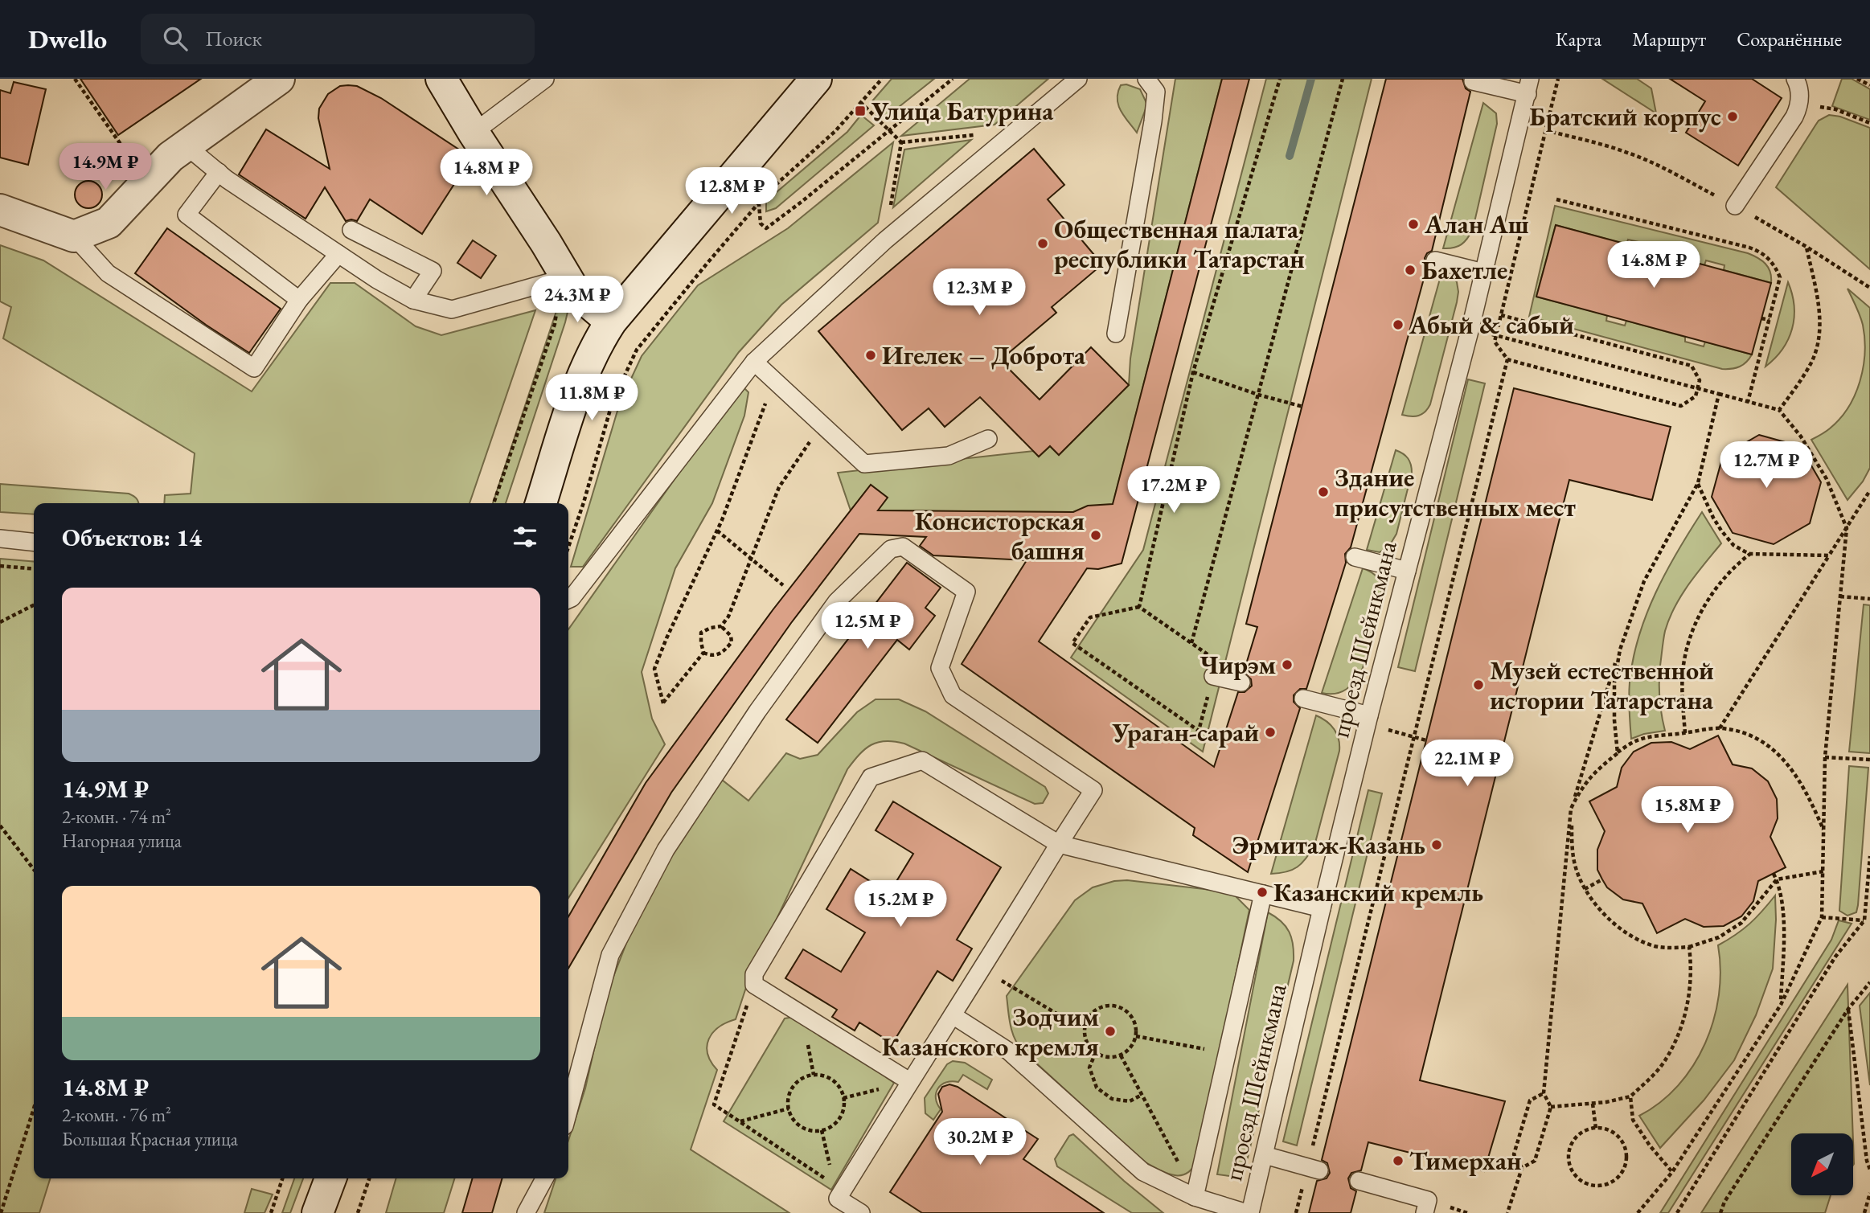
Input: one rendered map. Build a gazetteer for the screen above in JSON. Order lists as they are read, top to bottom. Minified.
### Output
{"streets":{"lane":["проезд Шейнкмана"]},"places":{"transit":["Улица Батурина"],"other":["Братский корпус","Алан Аш","Общественная палата республики Татарстан","Бахетле","Абый & сабый","Игелек – Доброта","Здание присутственных мест","Консисторская башня","Чирэм","Музей естественной истории Татарстана","Ураган-сарай","Эрмитаж-Казань","Казанский кремль","Зодчим Казанского кремля","Тимерхан"]},"north":"bottom left","page":{"header":"Dwello","search":"Поиск","nav":["Карта","Маршрут","Сохранённые"],"price":["14.9M ₽","14.8M ₽","12.8M ₽","14.8M ₽","12.3M ₽","24.3M ₽","11.8M ₽","12.7M ₽","17.2M ₽","12.5M ₽","22.1M ₽","15.8M ₽","15.2M ₽","30.2M ₽"],"heading":"Объектов: 14","list":[{"name":"14.9M ₽","note":"2-комн. · 74 m² · Нагорная улица"},{"name":"14.8M ₽","note":"2-комн. · 76 m² · Большая Красная улица"}]}}
